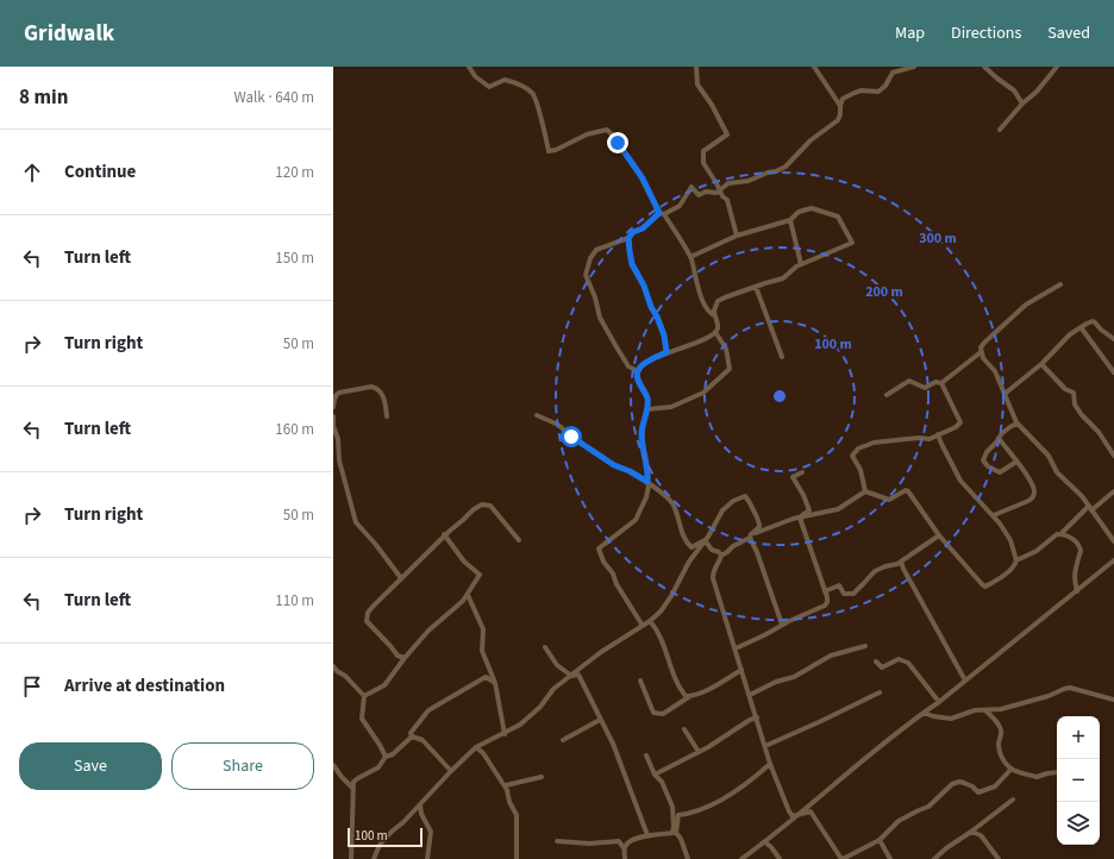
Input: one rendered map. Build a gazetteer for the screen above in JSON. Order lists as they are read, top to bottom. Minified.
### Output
{"scale_bar":"100 m","page":{"header":"Gridwalk","nav":["Map","Directions","Saved"],"heading":["8 min","Walk · 640 m"],"list":[["Continue","120 m"],["Turn left","150 m"],["Turn right","50 m"],["Turn left","160 m"],["Turn right","50 m"],["Turn left","110 m"],"Arrive at destination"],"map_buttons":["+","−"],"buttons":["Save","Share"],"scale":"100 m"},"rings":["300 m","200 m","100 m"]}
